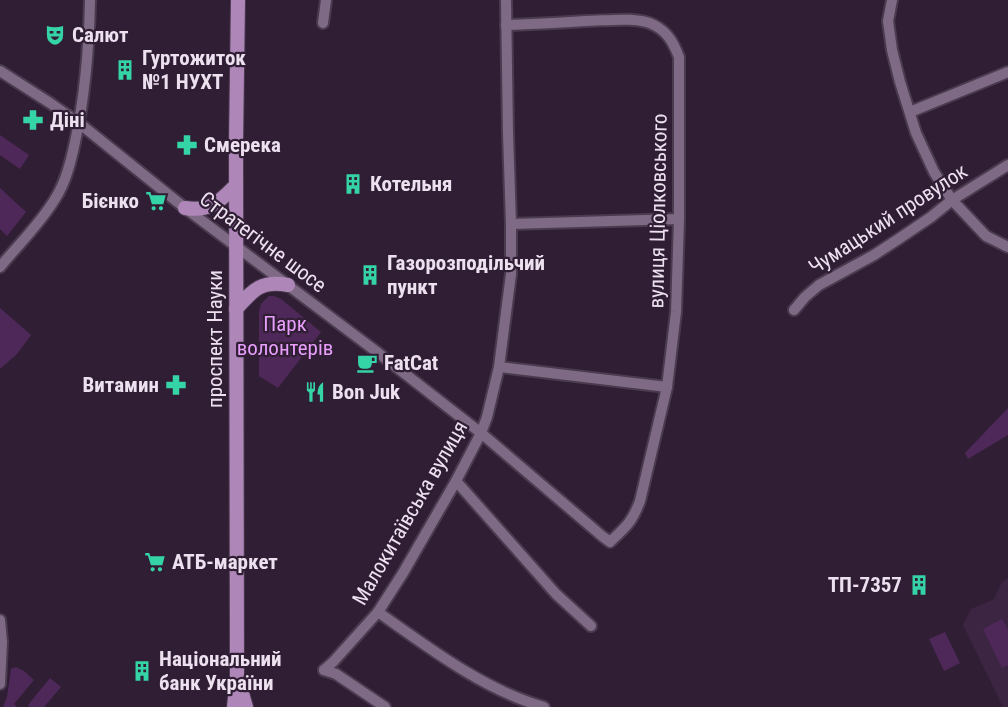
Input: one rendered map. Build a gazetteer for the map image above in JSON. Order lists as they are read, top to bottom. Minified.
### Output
{"streets":{"main road":["проспект Науки"],"street":["вулиця Ціолковського","Чумацький провулок","Стратегічне шосе","Малокитаївська вулиця"]},"crossings":[["вулиця Ціолковського","Стратегічне шосе"],["вулиця Ціолковського","Малокитаївська вулиця"],["Стратегічне шосе","проспект Науки"],["Стратегічне шосе","Малокитаївська вулиця"]],"parks":["Парк волонтерів"],"places":{"theatre":["Салют"],"building":["Гуртожиток №1 НУХТ","Котельня","Газорозподільчий пункт","ТП-7357","Національний банк України"],"pharmacy":["Діні","Смерека","Витамин"],"supermarket":["Бієнко","АТБ-маркет"],"cafe":["FatCat"],"restaurant":["Bon Juk"]}}
